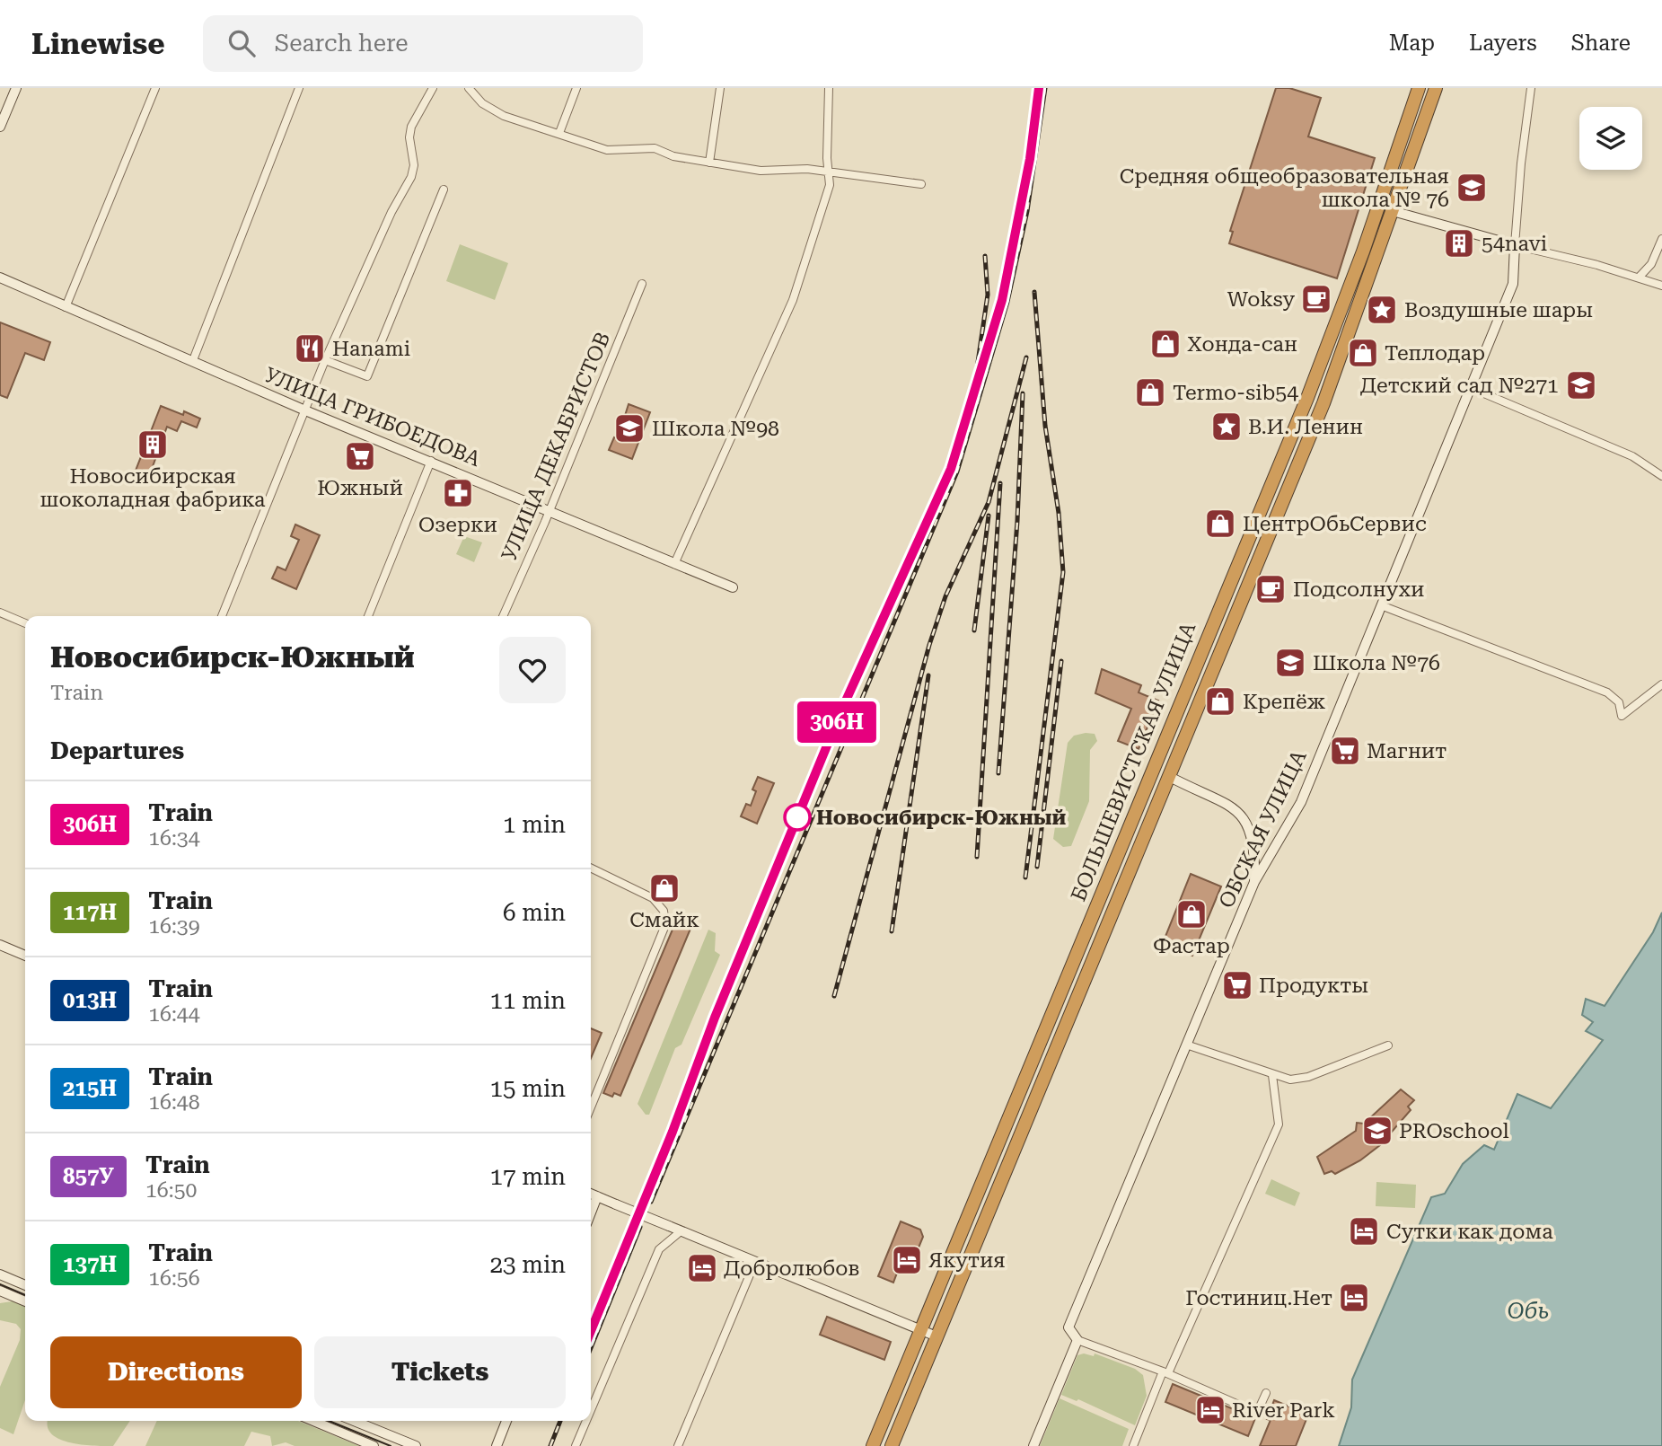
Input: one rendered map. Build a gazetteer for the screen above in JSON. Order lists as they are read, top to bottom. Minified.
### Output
{"streets":{"highway":["БОЛЬШЕВИСТСКАЯ УЛИЦА"],"street":["УЛИЦА ГРИБОЕДОВА","УЛИЦА ДЕКАБРИСТОВ","ОБСКАЯ УЛИЦА"]},"crossings":[["УЛИЦА ГРИБОЕДОВА","УЛИЦА ДЕКАБРИСТОВ"]],"water":["Обь"],"places":{"school or university":["Средняя общеобразовательная школа № 76","Детский сад №271","Школа №98","Школа №76","PROschool"],"building":["54navi","Новосибирская шоколадная фабрика"],"cafe":["Woksy","Подсолнухи"],"place":["Воздушные шары","В.И. Ленин"],"shop":["Хонда-сан","Теплодар","Termo-sib54","ЦентрОбьСервис","Крепёж","Смайк","Фастар"],"restaurant":["Hanami"],"supermarket":["Южный","Магнит","Продукты"],"pharmacy":["Озерки"],"other":["Новосибирск-Южный"],"hotel":["Сутки как дома","Якутия","Добролюбов","Гостиниц.Нет","River Park"]},"page":{"header":"Linewise","search":"Search here","nav":["Map","Layers","Share"],"on_map":"306Н","heading":[["Новосибирск-Южный","Train"],"Departures"],"list":[{"mark":"306Н","name":"Train","note":"16:34","value":"1 min"},{"mark":"117Н","name":"Train","note":"16:39","value":"6 min"},{"mark":"013Н","name":"Train","note":"16:44","value":"11 min"},{"mark":"215Н","name":"Train","note":"16:48","value":"15 min"},{"mark":"857У","name":"Train","note":"16:50","value":"17 min"},{"mark":"137Н","name":"Train","note":"16:56","value":"23 min"}],"buttons":["Directions","Tickets"]}}
